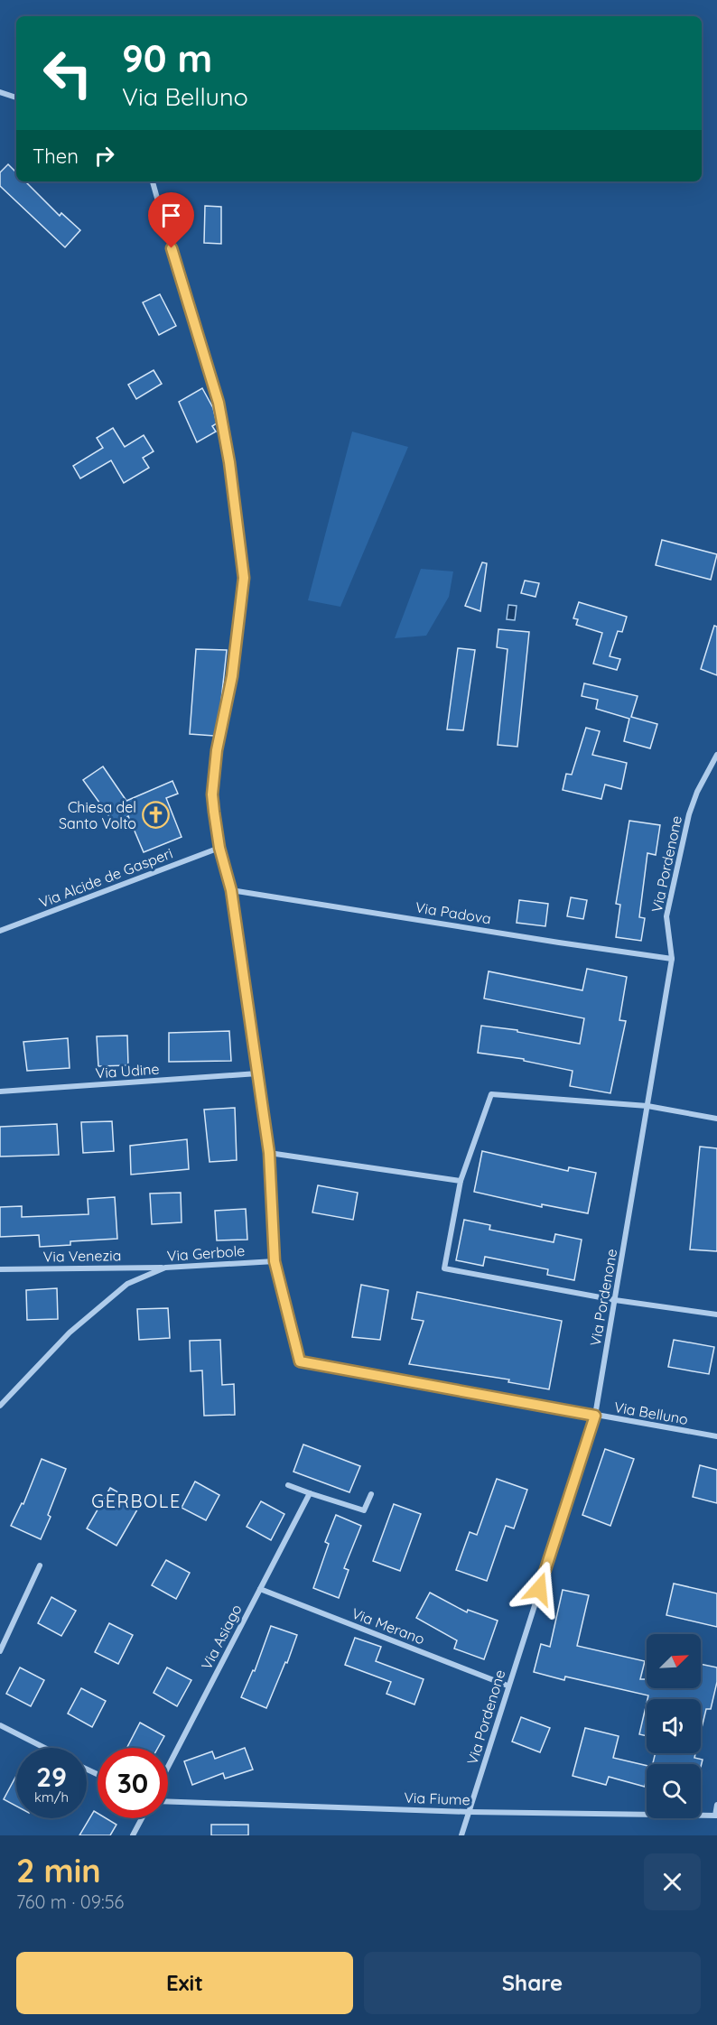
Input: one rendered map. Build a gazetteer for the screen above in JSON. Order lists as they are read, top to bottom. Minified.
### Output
{"streets":{"street":["Via Pordenone","Via Alcide de Gasperi","Via Padova","Via Udine","Via Gerbole","Via Venezia","Via Belluno","Via Merano","Via Asiago","Via Fiume"]},"crossings":[["Via Pordenone","Via Padova"],["Via Pordenone","Via Belluno"],["Via Pordenone","Via Merano"],["Via Pordenone","Via Fiume"],["Via Gerbole","Via Venezia"],["Via Gerbole","Via Belluno"],["Via Merano","Via Asiago"]],"districts":["GERBOLE"],"places":{"church":["Chiesa del Santo Volto"]},"north":"top right","page":{"turn":["90 m","Via Belluno"],"then":"Then","speed":"29 km/h","limit":"30","heading":["2 min","760 m · 09:56"],"buttons":["Exit","Share"]}}
